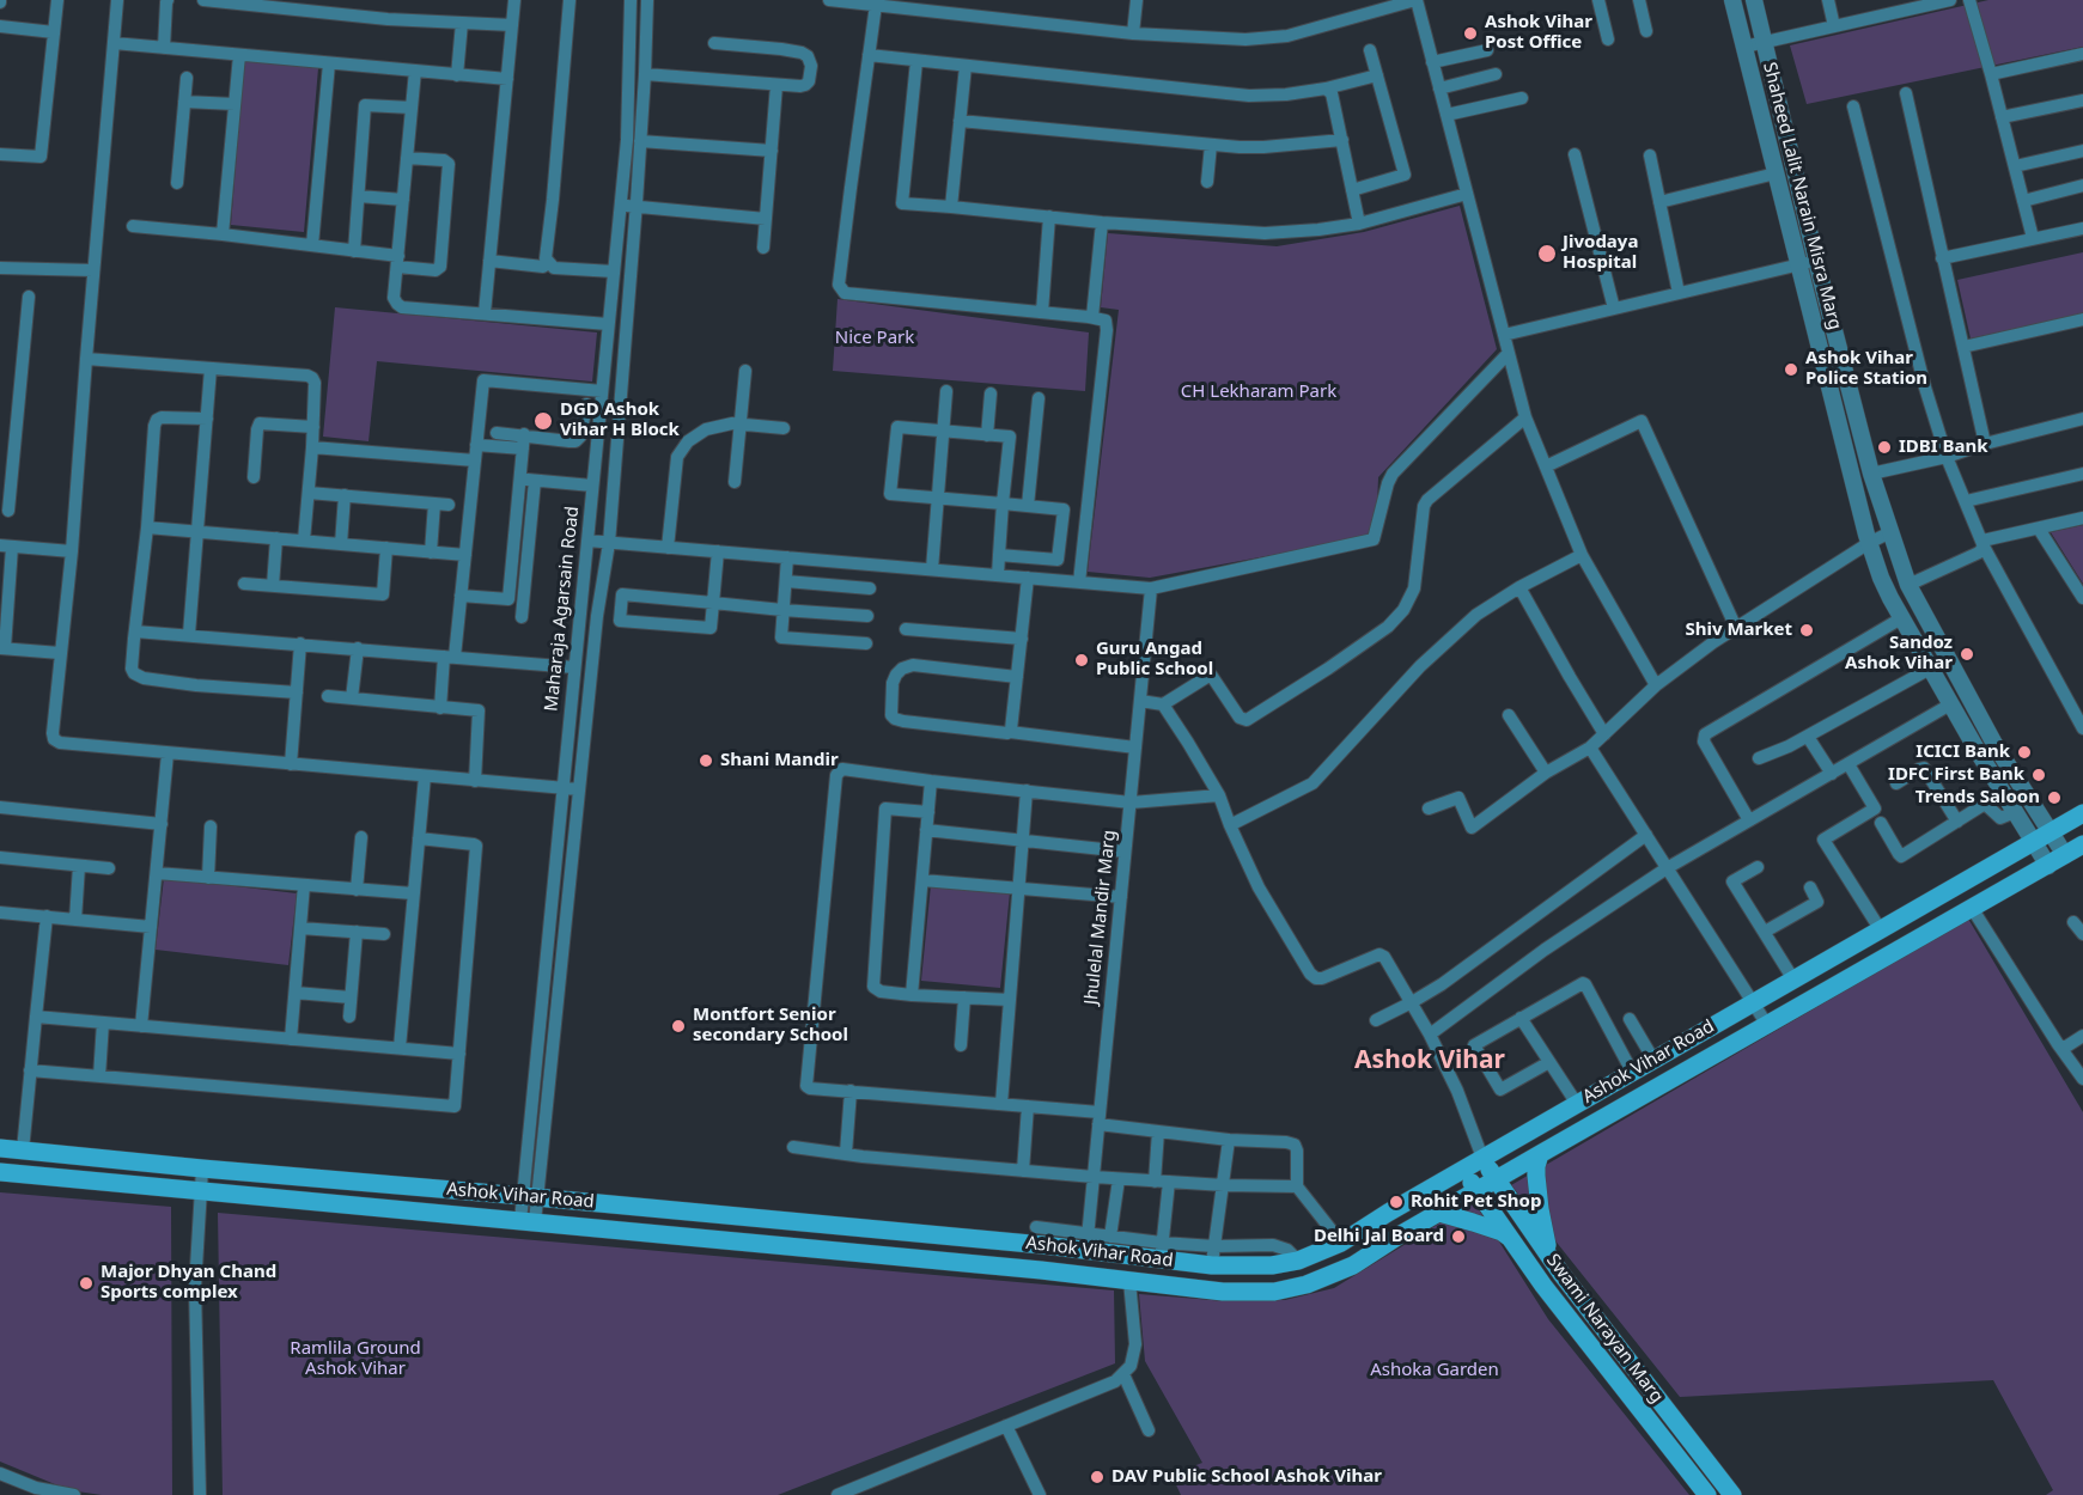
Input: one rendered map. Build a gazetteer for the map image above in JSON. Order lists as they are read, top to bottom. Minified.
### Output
{"streets":{"main road":["Ashok Vihar Road","Swami Narayan Marg"],"street":["Shaheed Lalit Narain Misra Marg","Maharaja Agarsain Road","Jhulelal Mandir Marg"]},"crossings":[["Shaheed Lalit Narain Misra Marg","Ashok Vihar Road"],["Maharaja Agarsain Road","Ashok Vihar Road"],["Jhulelal Mandir Marg","Ashok Vihar Road"],["Ashok Vihar Road","Swami Narayan Marg"]],"districts":["Ashok Vihar"],"parks":["Nice Park","CH Lekharam Park","Ramlila Ground Ashok Vihar","Ashoka Garden"],"places":["Ashok Vihar Post Office","Jivodaya Hospital","Ashok Vihar Police Station","DGD Ashok Vihar H Block","IDBI Bank","Shiv Market","Sandoz Ashok Vihar","Guru Angad Public School","ICICI Bank","Shani Mandir","IDFC First Bank","Trends Saloon","Montfort Senior secondary School","Rohit Pet Shop","Delhi Jal Board","Major Dhyan Chand Sports complex","DAV Public School Ashok Vihar"]}
